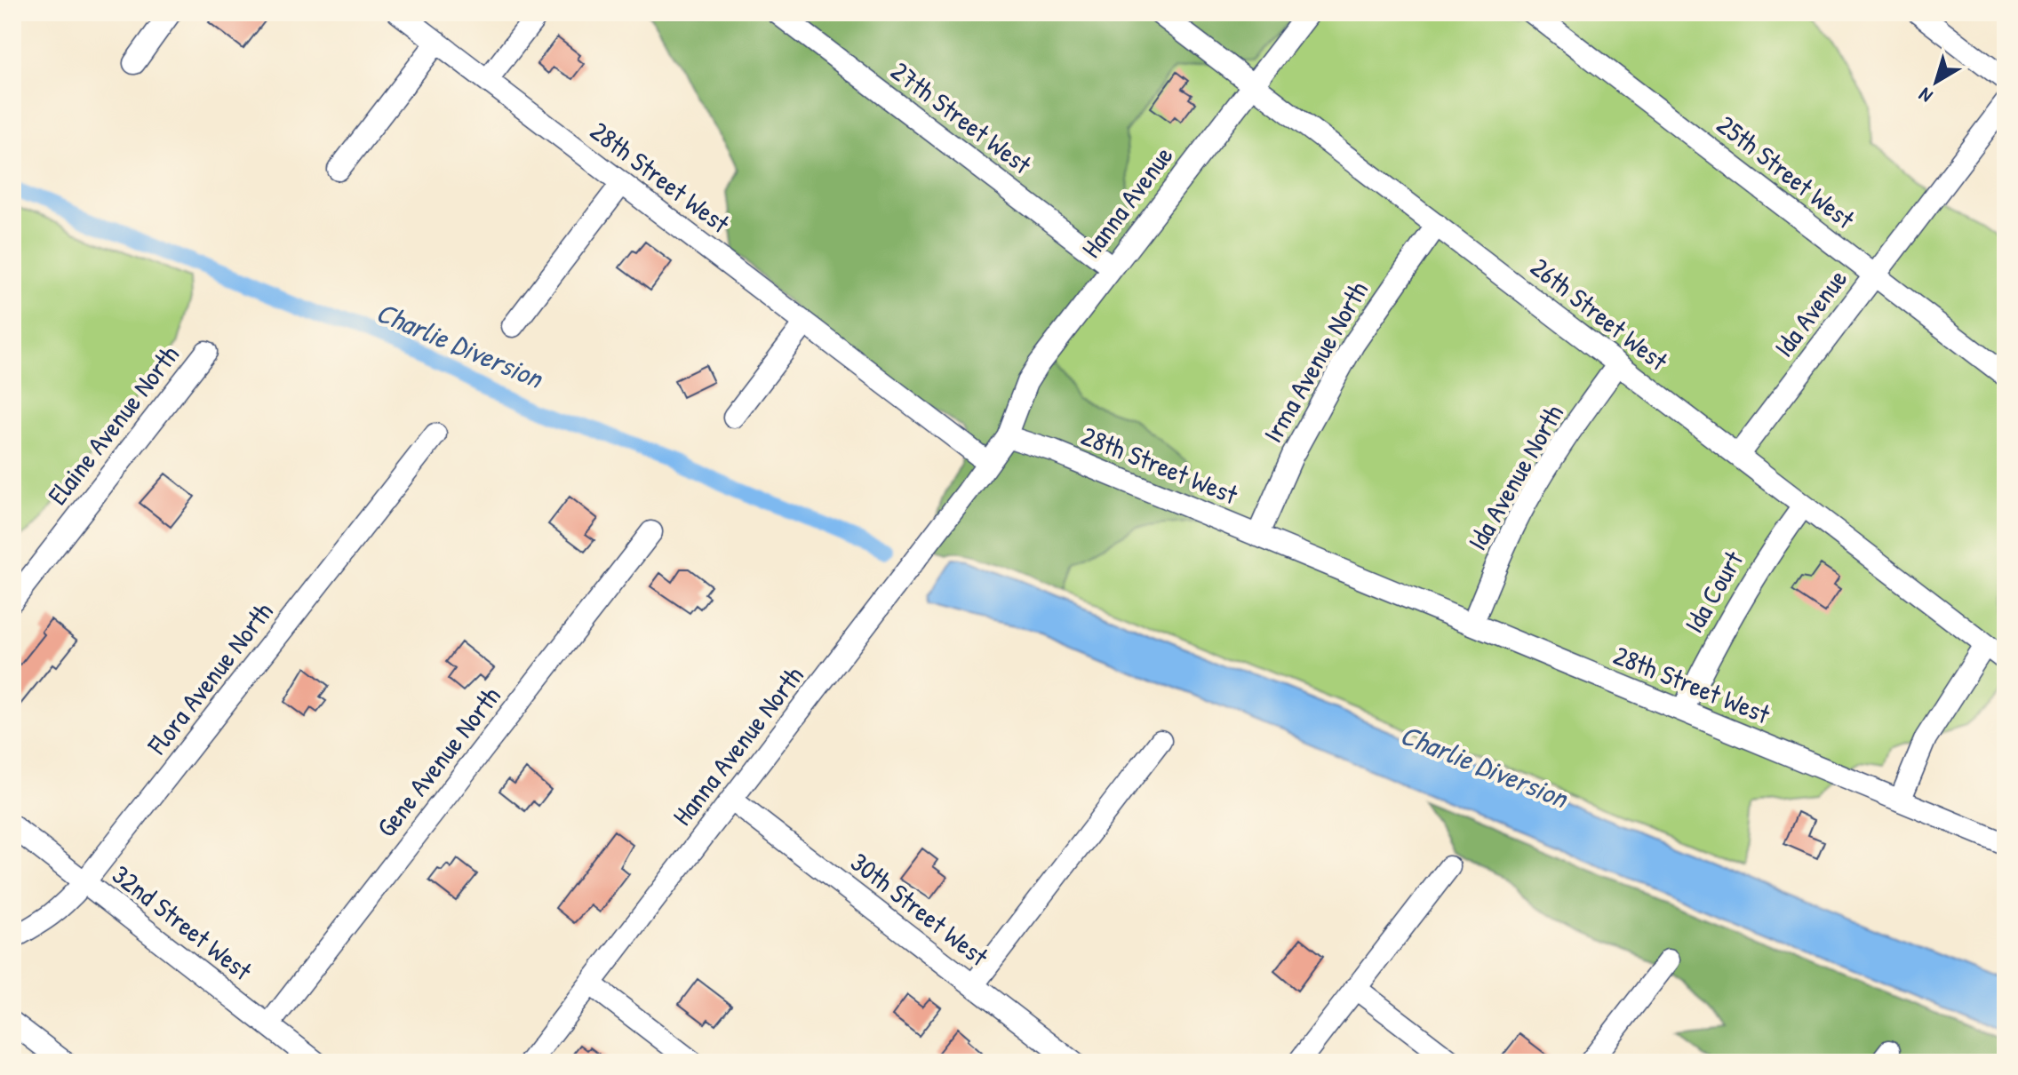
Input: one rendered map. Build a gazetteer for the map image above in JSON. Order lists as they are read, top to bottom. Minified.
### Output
{"streets":{"street":["27th Street West","25th Street West","28th Street West","Hanna Avenue","Ida Avenue","26th Street West","Irma Avenue North","Elaine Avenue North","Ida Avenue North","Ida Court","Flora Avenue North","Hanna Avenue North","Gene Avenue North","30th Street West","32nd Street West"]},"crossings":[["27th Street West","Hanna Avenue"],["25th Street West","Ida Avenue"],["28th Street West","Hanna Avenue"],["28th Street West","Irma Avenue North"],["28th Street West","Ida Avenue North"],["28th Street West","Ida Court"],["28th Street West","Hanna Avenue North"],["Hanna Avenue","26th Street West"],["Ida Avenue","26th Street West"],["26th Street West","Irma Avenue North"],["26th Street West","Ida Avenue North"],["26th Street West","Ida Court"],["Flora Avenue North","32nd Street West"],["Hanna Avenue North","30th Street West"],["Gene Avenue North","32nd Street West"]],"water":["Charlie Diversion"],"north":"bottom left"}
